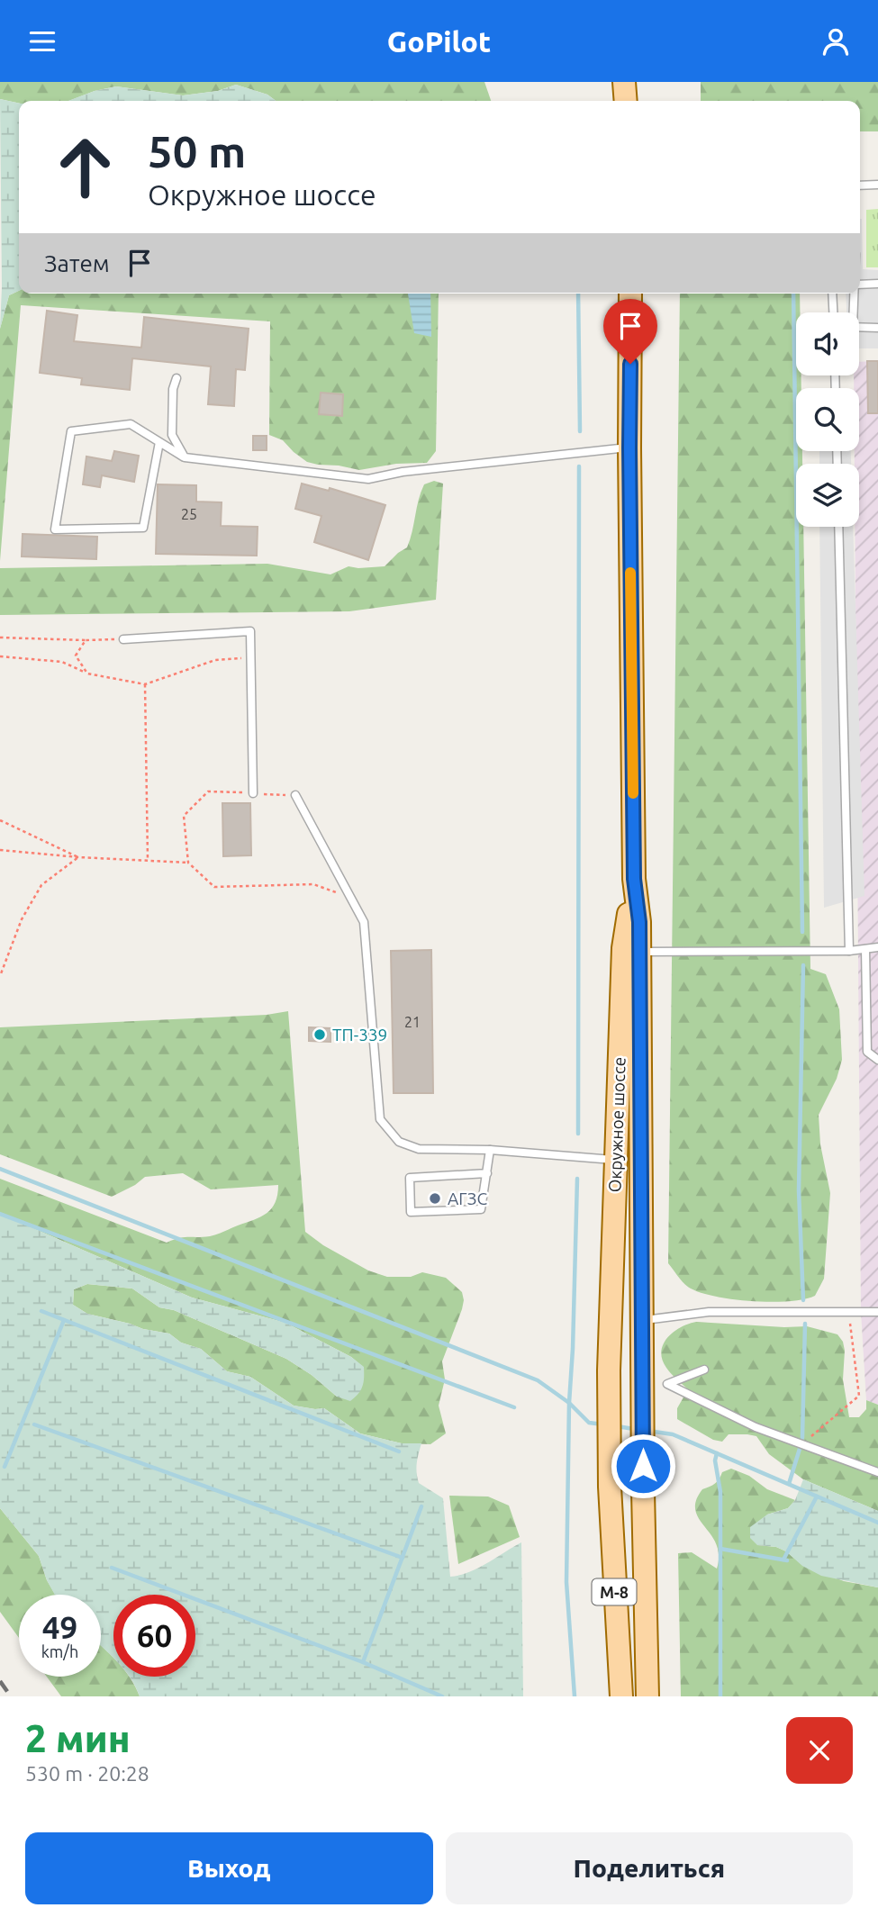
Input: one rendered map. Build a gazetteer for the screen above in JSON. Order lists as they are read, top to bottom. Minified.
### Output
{"streets":{"main road":["Окружное шоссе","М-8"]},"places":["ТП-339","АГЗС"],"house_numbers":["25","21"],"page":{"header":"GoPilot","turn":["50 m","Окружное шоссе"],"then":"Затем","speed":"49 km/h","limit":"60","heading":["2 мин","530 m · 20:28"],"buttons":["Выход","Поделиться"]}}
